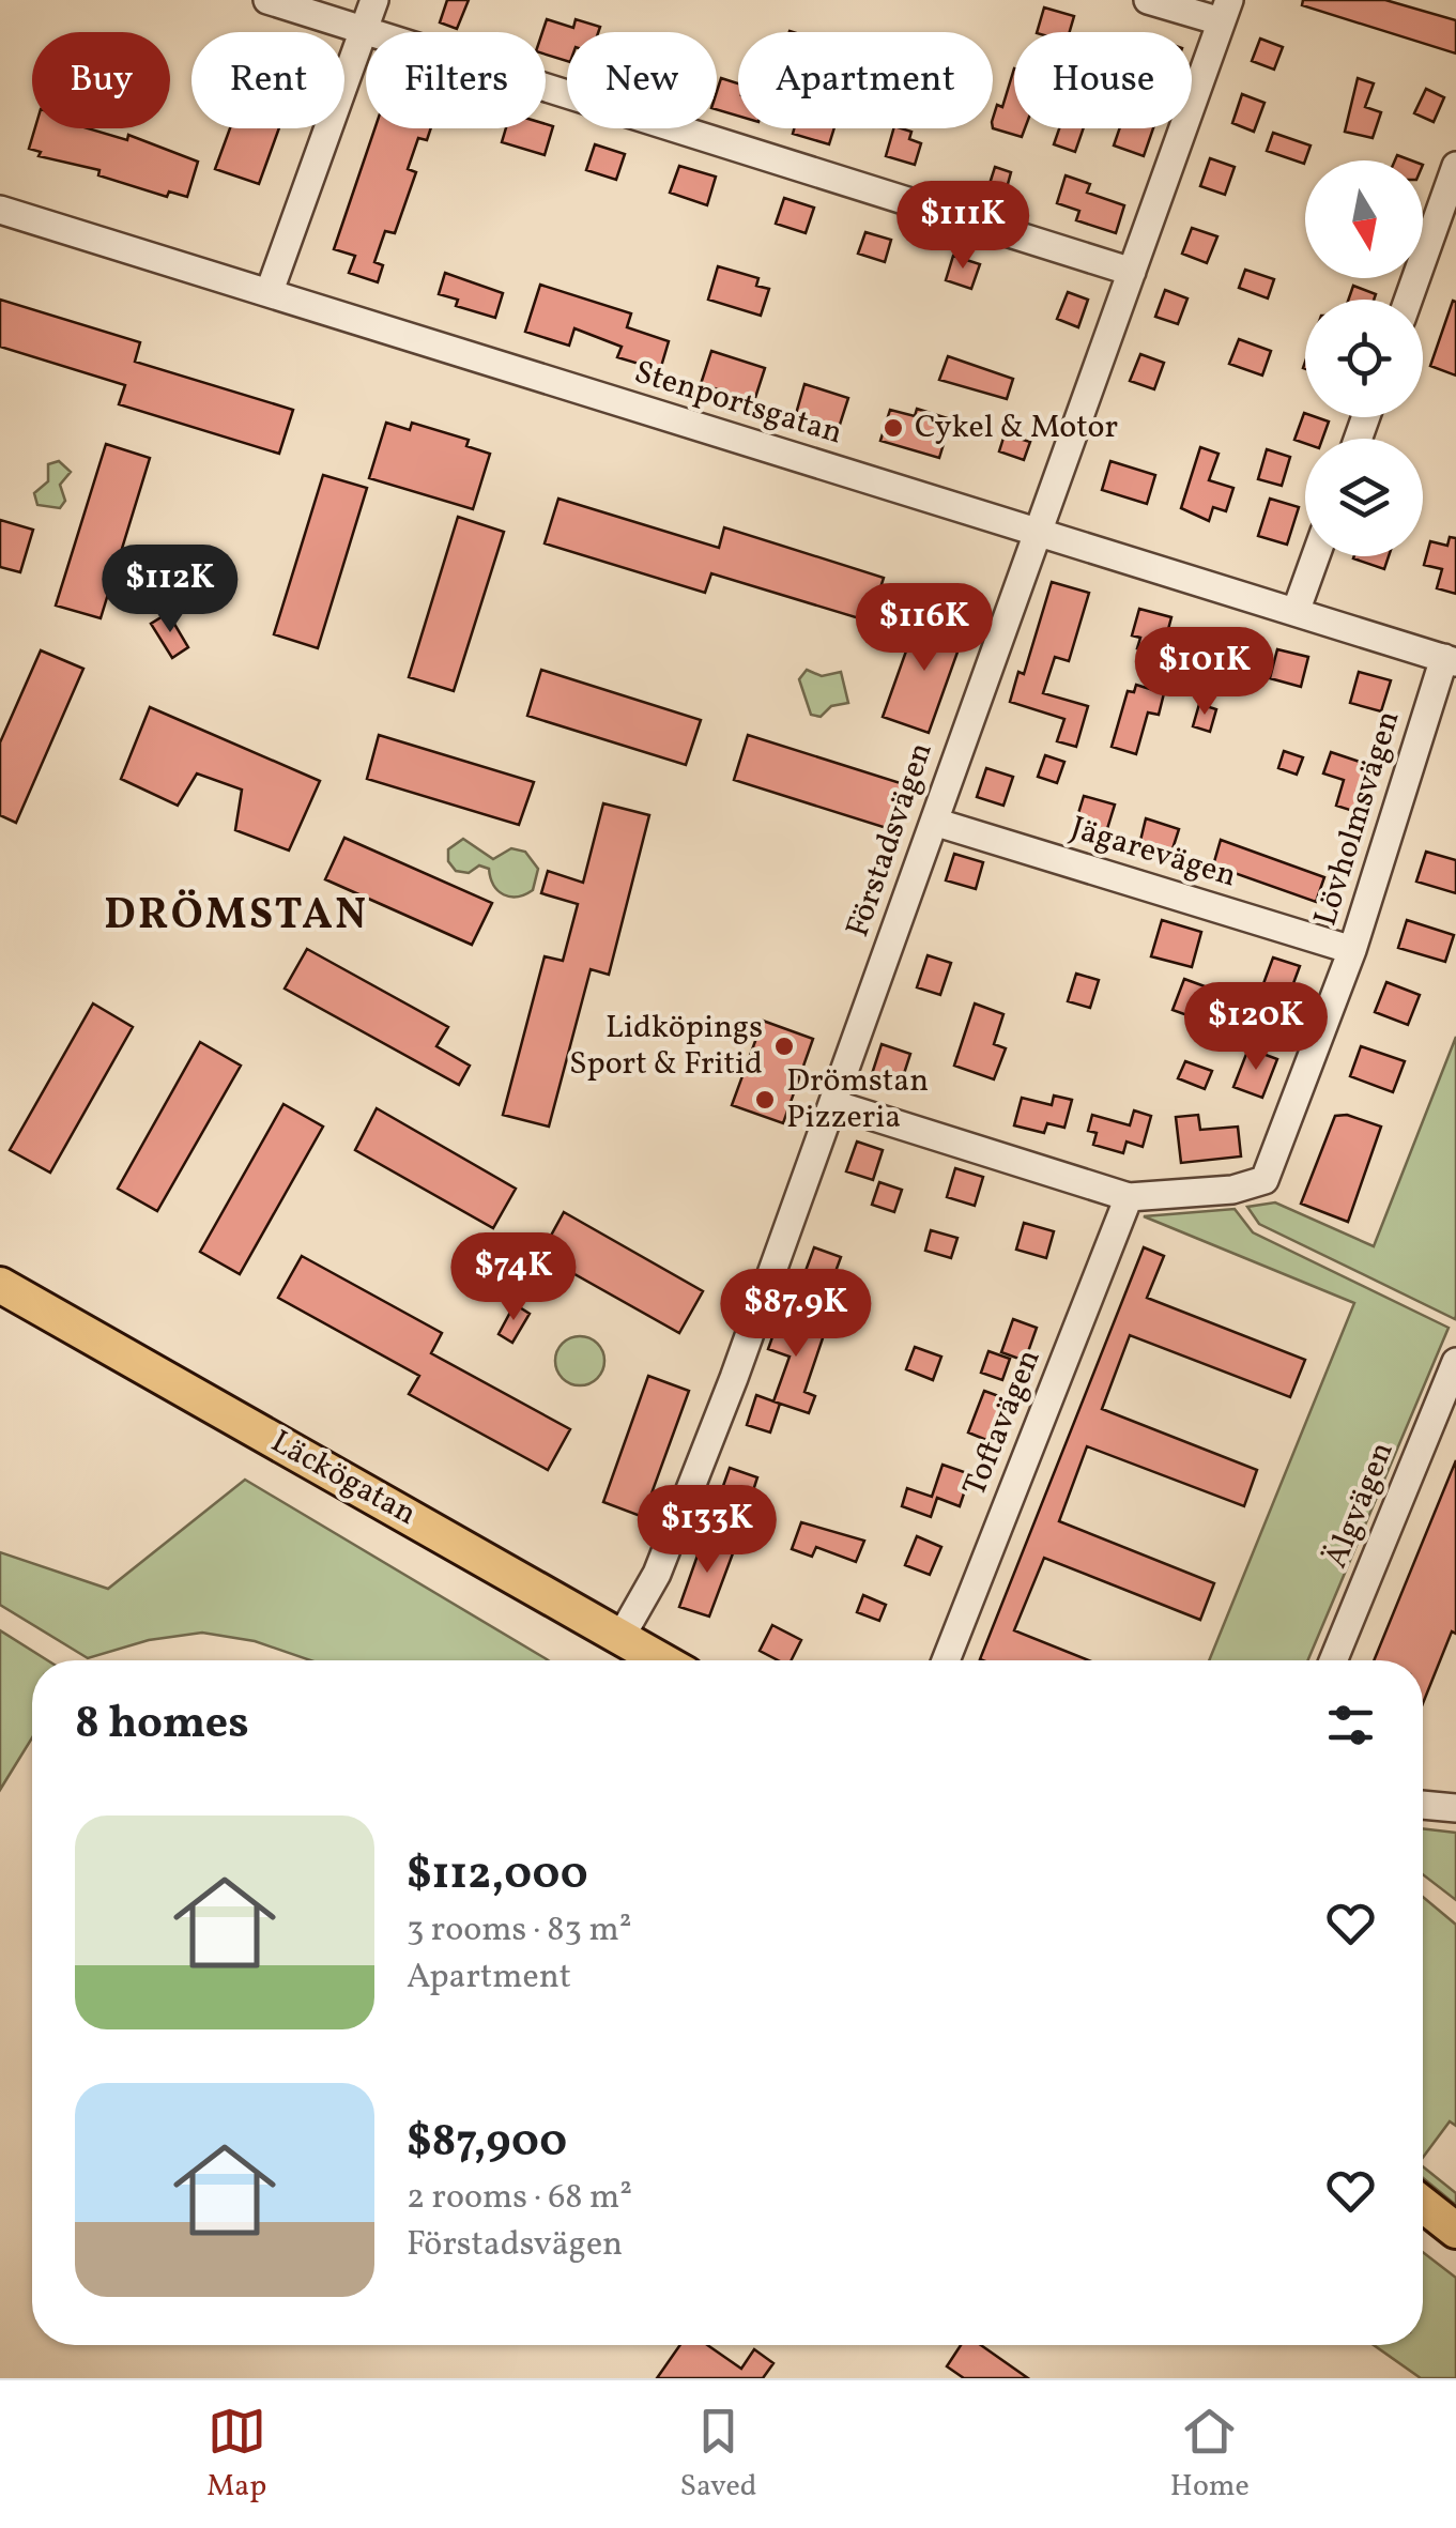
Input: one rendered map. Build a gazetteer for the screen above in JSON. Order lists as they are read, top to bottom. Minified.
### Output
{"streets":{"main road":["Läckögatan"],"street":["Stenportsgatan","Lövholmsvägen","Förstadsvägen","Jägarevägen","Toftavägen","Älgvägen"]},"crossings":[["Stenportsgatan","Lövholmsvägen"],["Stenportsgatan","Förstadsvägen"],["Lövholmsvägen","Förstadsvägen"],["Lövholmsvägen","Jägarevägen"],["Lövholmsvägen","Toftavägen"],["Förstadsvägen","Jägarevägen"],["Förstadsvägen","Läckögatan"]],"districts":["DRÖMSTAN"],"places":["Cykel & Motor","Lidköpings Sport & Fritid","Drömstan Pizzeria"],"north":"bottom","page":{"chip":["Buy","Rent","Filters","New","Apartment","House"],"price":["$111K","$112K","$116K","$101K","$120K","$74K","$87.9K","$133K"],"heading":"8 homes","list":[{"name":"$112,000","note":"3 rooms · 83 m² · Apartment"},{"name":"$87,900","note":"2 rooms · 68 m² · Förstadsvägen"}],"tabs":["Map","Saved","Home"]}}
